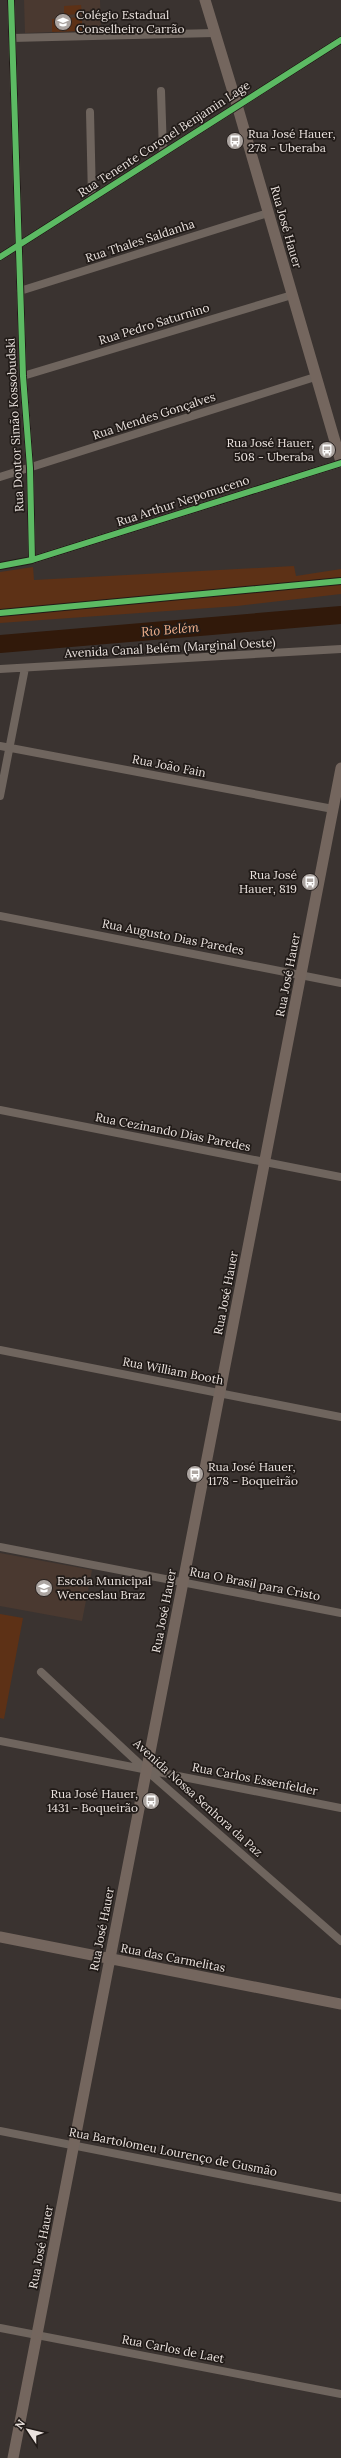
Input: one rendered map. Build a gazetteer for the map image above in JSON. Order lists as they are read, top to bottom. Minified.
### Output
{"streets":{"main road":["Rua José Hauer","Rua das Carmelitas"],"street":["Rua Tenente Coronel Benjamin Lage","Rua Thales Saldanha","Rua Pedro Saturnino","Rua Mendes Gonçalves","Rua Doutor Simão Kossobudski","Rua Arthur Nepomuceno","Avenida Canal Belém (Marginal Oeste)","Rua João Fain","Rua Augusto Dias Paredes","Rua Cezinando Dias Paredes","Rua William Booth","Rua O Brasil para Cristo","Rua Carlos Essenfelder","Avenida Nossa Senhora da Paz","Rua Bartolomeu Lourenço de Gusmão","Rua Carlos de Laet"]},"crossings":[["Rua Tenente Coronel Benjamin Lage","Rua José Hauer"],["Rua Tenente Coronel Benjamin Lage","Rua Doutor Simão Kossobudski"],["Rua José Hauer","Rua Thales Saldanha"],["Rua José Hauer","Rua Pedro Saturnino"],["Rua José Hauer","Rua Mendes Gonçalves"],["Rua José Hauer","Rua Arthur Nepomuceno"],["Rua José Hauer","Rua João Fain"],["Rua José Hauer","Rua Augusto Dias Paredes"],["Rua José Hauer","Rua Cezinando Dias Paredes"],["Rua José Hauer","Rua William Booth"],["Rua José Hauer","Rua O Brasil para Cristo"],["Rua José Hauer","Rua Carlos Essenfelder"],["Rua José Hauer","Avenida Nossa Senhora da Paz"],["Rua José Hauer","Rua das Carmelitas"],["Rua José Hauer","Rua Bartolomeu Lourenço de Gusmão"],["Rua José Hauer","Rua Carlos de Laet"],["Rua Thales Saldanha","Rua Doutor Simão Kossobudski"],["Rua Pedro Saturnino","Rua Doutor Simão Kossobudski"],["Rua Mendes Gonçalves","Rua Doutor Simão Kossobudski"],["Rua Doutor Simão Kossobudski","Rua Arthur Nepomuceno"],["Rua Carlos Essenfelder","Avenida Nossa Senhora da Paz"]],"water":["Rio Belém"],"places":{"school or university":["Colégio Estadual Conselheiro Carrão","Escola Municipal Wenceslau Braz"],"bus stop":["Rua José Hauer, 278 - Uberaba","Rua José Hauer, 508 - Uberaba","Rua José Hauer, 819","Rua José Hauer, 1178 - Boqueirão","Rua José Hauer, 1431 - Boqueirão"]},"north":"top left"}
